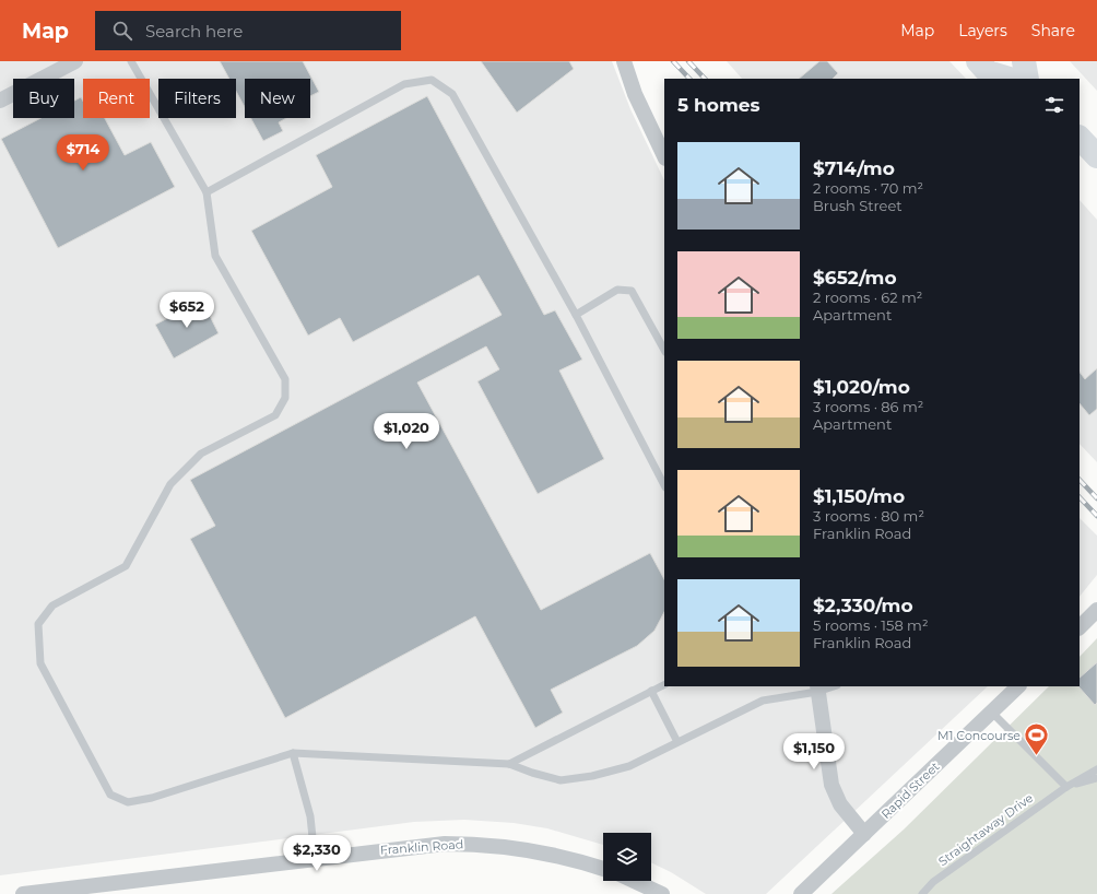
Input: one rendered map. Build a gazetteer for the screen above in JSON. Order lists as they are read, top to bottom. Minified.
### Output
{"streets":{"street":["Rapid Street","Franklin Road"],"lane":["Straightaway Drive"]},"places":{"sports":["M1 Concourse"]},"page":{"header":"Map","search":"Search here","nav":["Map","Layers","Share"],"chip":["Buy","Rent","Filters","New"],"heading":"5 homes","list":[{"name":"$714/mo","note":"2 rooms · 70 m² · Brush Street"},{"name":"$652/mo","note":"2 rooms · 62 m² · Apartment"},{"name":"$1,020/mo","note":"3 rooms · 86 m² · Apartment"},{"name":"$1,150/mo","note":"3 rooms · 80 m² · Franklin Road"},{"name":"$2,330/mo","note":"5 rooms · 158 m² · Franklin Road"}],"price":["$714","$652","$1,020","$1,150","$2,330"]}}
